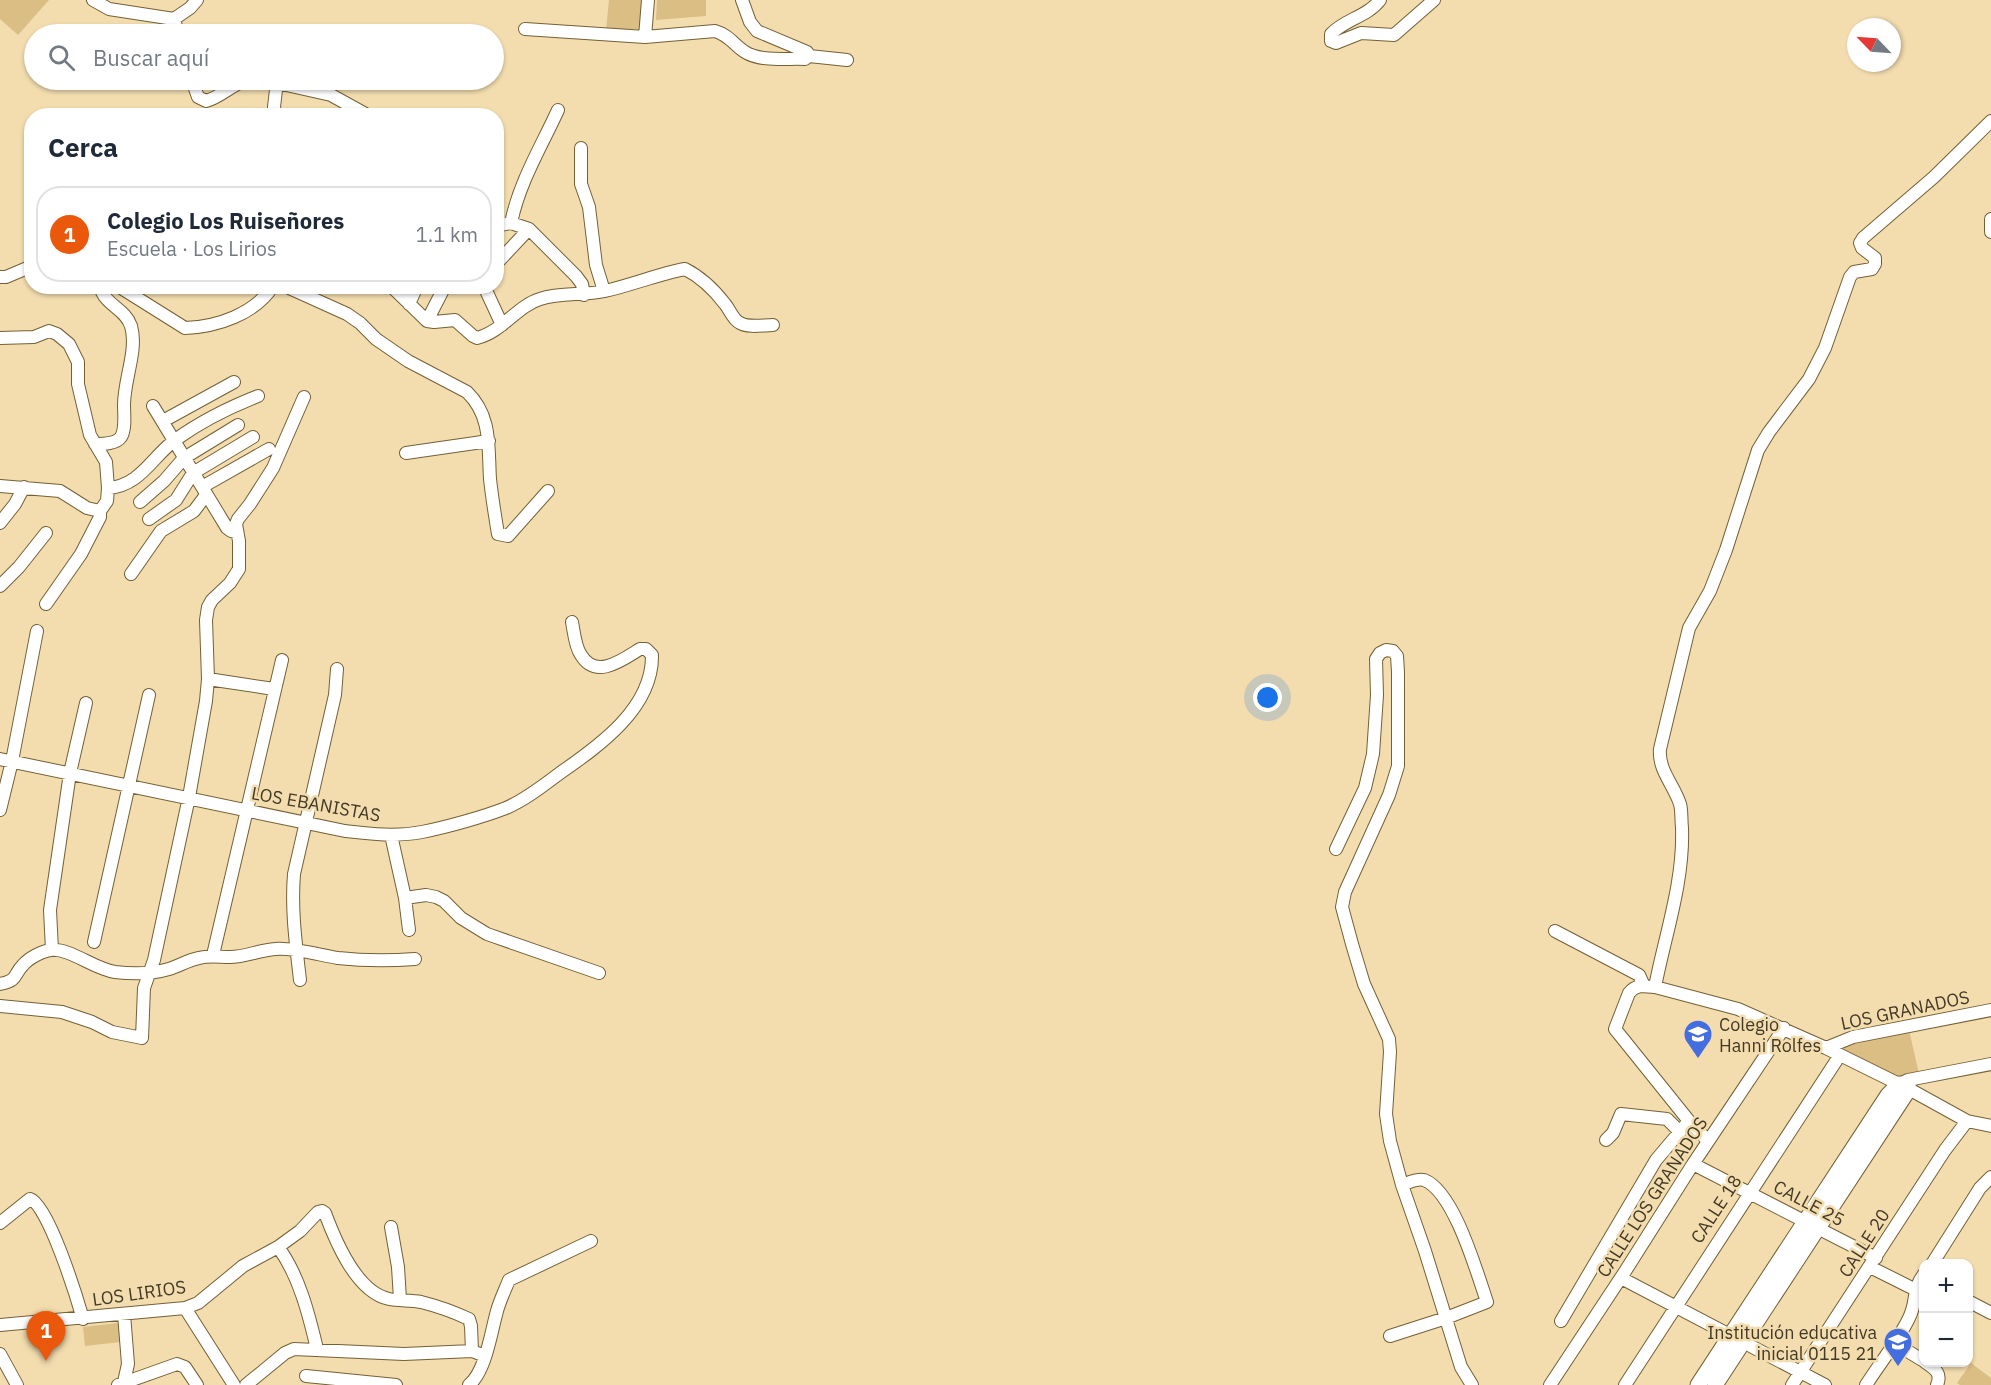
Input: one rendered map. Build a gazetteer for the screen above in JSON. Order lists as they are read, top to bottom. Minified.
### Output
{"streets":{"street":["LOS EBANISTAS","LOS GRANADOS","CALLE LOS GRANADOS","CALLE 25","CALLE 18","CALLE 20","LOS LIRIOS"]},"crossings":[["CALLE LOS GRANADOS","CALLE 25"],["CALLE 25","CALLE 18"],["CALLE 25","CALLE 20"]],"places":{"school or university":["Colegio Hanni Rolfes","Institución educativa inicial 0115 21"]},"north":"top left","page":{"search":"Buscar aquí","heading":"Cerca","list":[{"mark":"1","name":"Colegio Los Ruiseñores","note":"Escuela · Los Lirios","value":"1.1 km"}],"map_buttons":["+","−"],"pins":"1"}}
